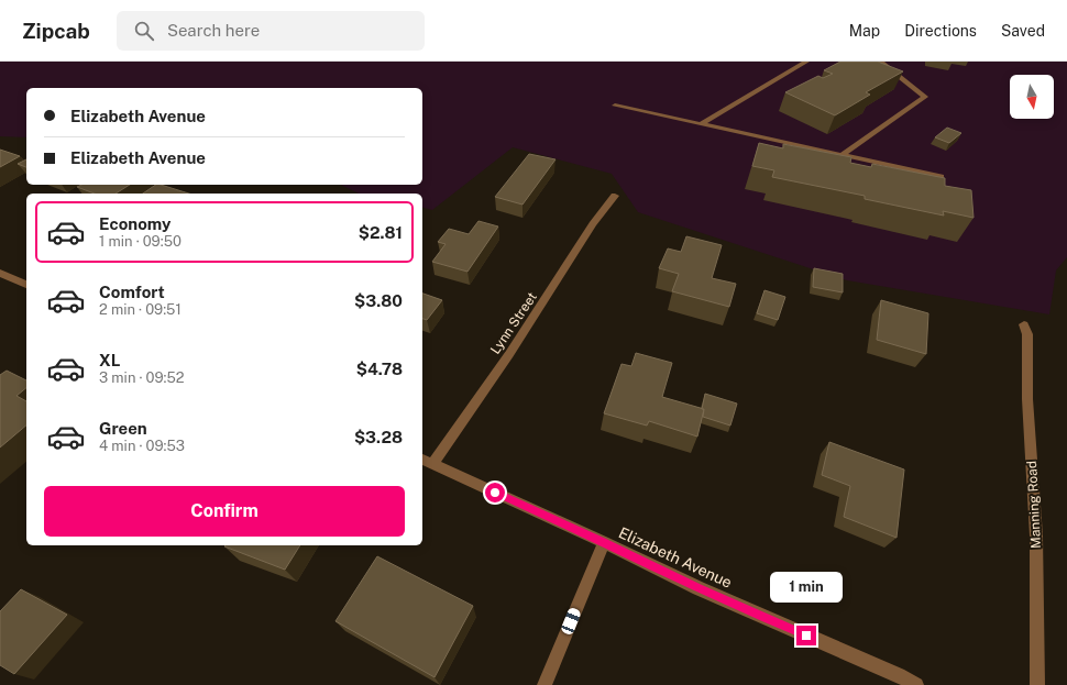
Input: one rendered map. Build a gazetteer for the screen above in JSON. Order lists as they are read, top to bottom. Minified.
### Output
{"streets":{"street":["Lynn Street","Manning Road","Elizabeth Avenue"]},"crossings":[["Lynn Street","Elizabeth Avenue"]],"north":"bottom","page":{"header":"Zipcab","search":"Search here","nav":["Map","Directions","Saved"],"banner":["Elizabeth Avenue","Elizabeth Avenue"],"list":[{"name":"Economy","note":"1 min · 09:50","value":"$2.81"},{"name":"Comfort","note":"2 min · 09:51","value":"$3.80"},{"name":"XL","note":"3 min · 09:52","value":"$4.78"},{"name":"Green","note":"4 min · 09:53","value":"$3.28"}],"buttons":"Confirm","bubble":"1 min"}}
